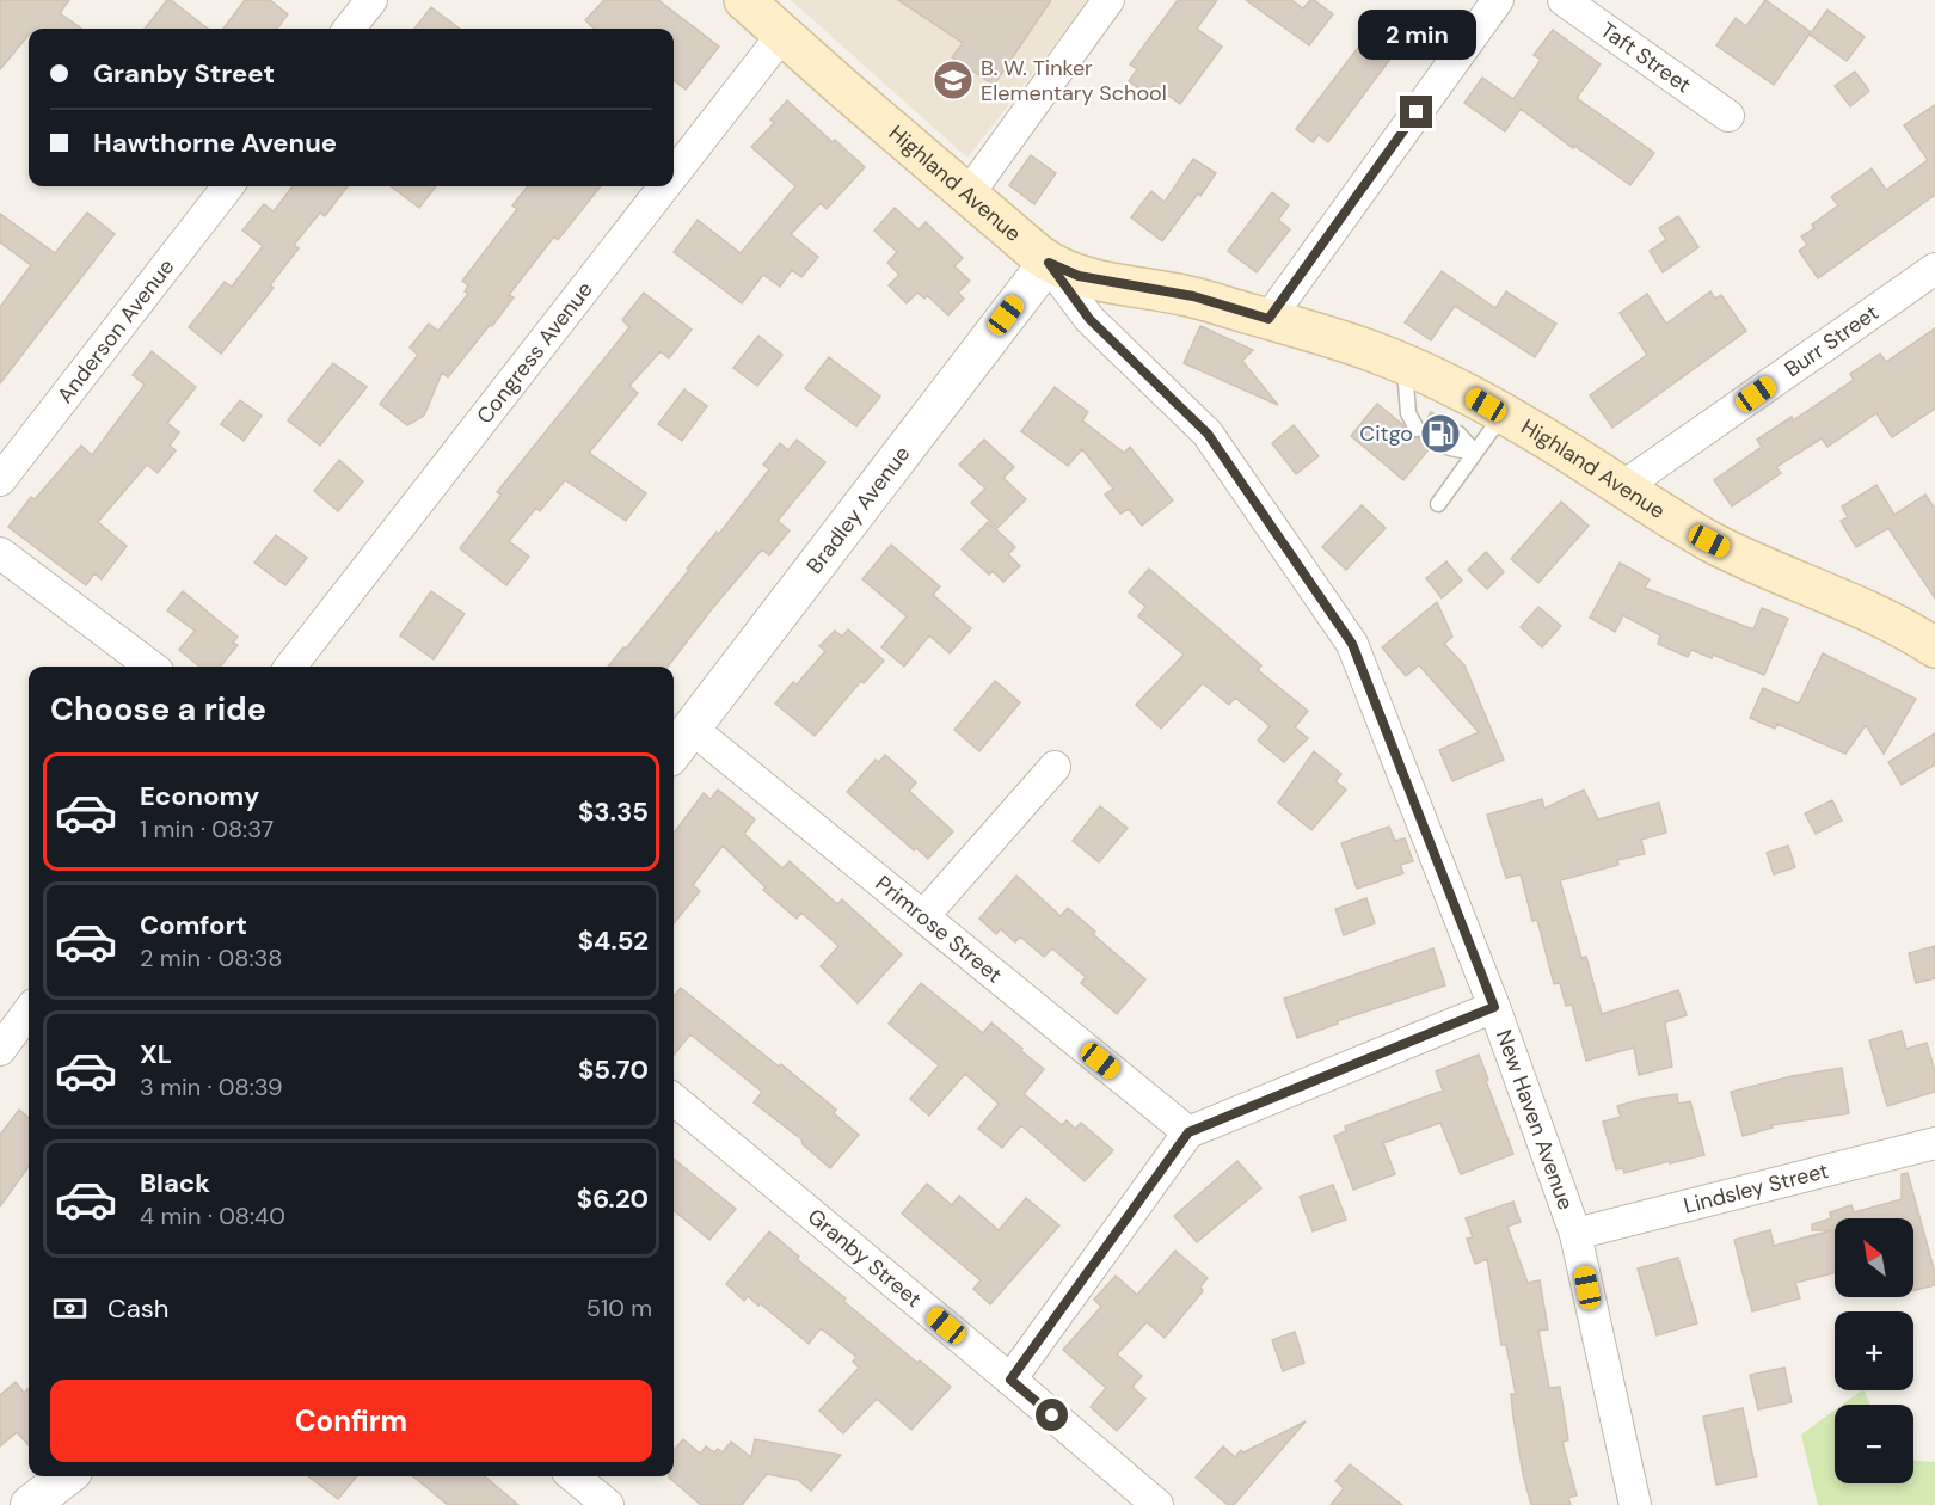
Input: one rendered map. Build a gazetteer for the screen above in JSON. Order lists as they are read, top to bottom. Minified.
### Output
{"streets":{"main road":["Highland Avenue"],"street":["Taft Street","Anderson Avenue","Burr Street","Congress Avenue","Bradley Avenue","Primrose Street","New Haven Avenue","Lindsley Street","Granby Street"]},"crossings":[["Highland Avenue","Burr Street"],["Highland Avenue","Congress Avenue"],["Highland Avenue","Bradley Avenue"],["Highland Avenue","New Haven Avenue"],["Bradley Avenue","Primrose Street"],["Bradley Avenue","New Haven Avenue"],["New Haven Avenue","Lindsley Street"]],"places":{"school or university":["B. W. Tinker Elementary School"],"fuel station":["Citgo"]},"north":"top left","page":{"bubble":"2 min","banner":["Granby Street","Hawthorne Avenue"],"heading":"Choose a ride","list":[{"name":"Economy","note":"1 min · 08:37","value":"$3.35"},{"name":"Comfort","note":"2 min · 08:38","value":"$4.52"},{"name":"XL","note":"3 min · 08:39","value":"$5.70"},{"name":"Black","note":"4 min · 08:40","value":"$6.20"}],"map_buttons":["+","−"],"pay":["Cash","510 m"],"buttons":"Confirm"}}
